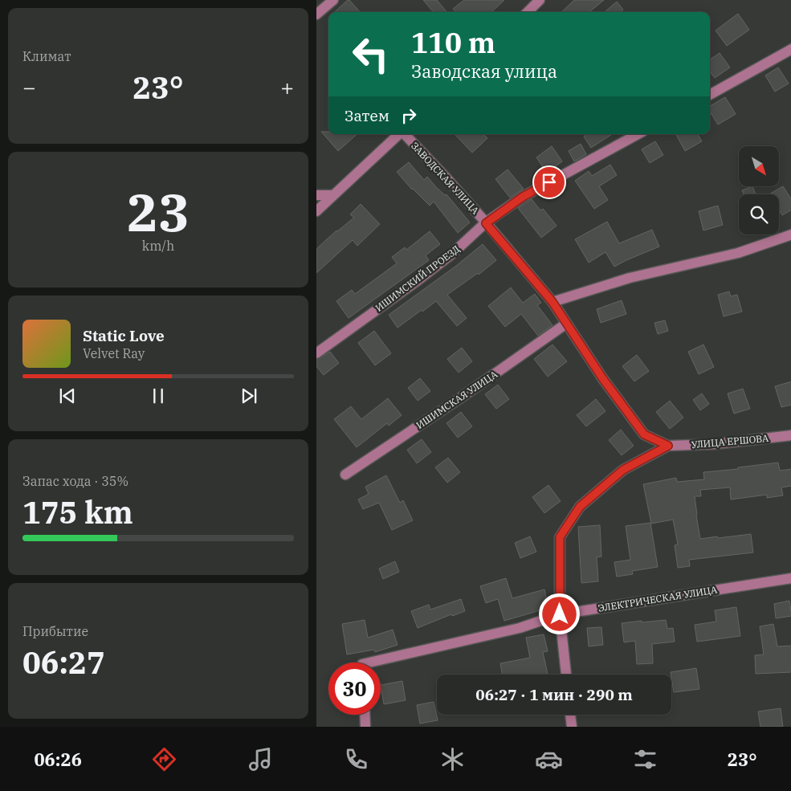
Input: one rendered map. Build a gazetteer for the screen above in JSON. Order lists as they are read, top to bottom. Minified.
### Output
{"streets":{"street":["ЗАВОДСКАЯ УЛИЦА","ИШИМСКИЙ ПРОЕЗД","ИШИМСКАЯ УЛИЦА","УЛИЦА ЕРШОВА","ЭЛЕКТРИЧЕСКАЯ УЛИЦА"]},"crossings":[["ЗАВОДСКАЯ УЛИЦА","ИШИМСКИЙ ПРОЕЗД"],["ЗАВОДСКАЯ УЛИЦА","ИШИМСКАЯ УЛИЦА"],["ЗАВОДСКАЯ УЛИЦА","УЛИЦА ЕРШОВА"]],"north":"bottom right","page":{"tile":["Климат",["23","km/h"],["Запас хода · 35%","175 km"],["Прибытие","06:27"]],"turn":["110 m","Заводская улица"],"heat":["−","23°","+"],"then":"Затем","song":["Static Love","Velvet Ray"],"limit":"30","trip":"06:27 · 1 мин · 290 m","tabs":["06:26","23°"]}}
